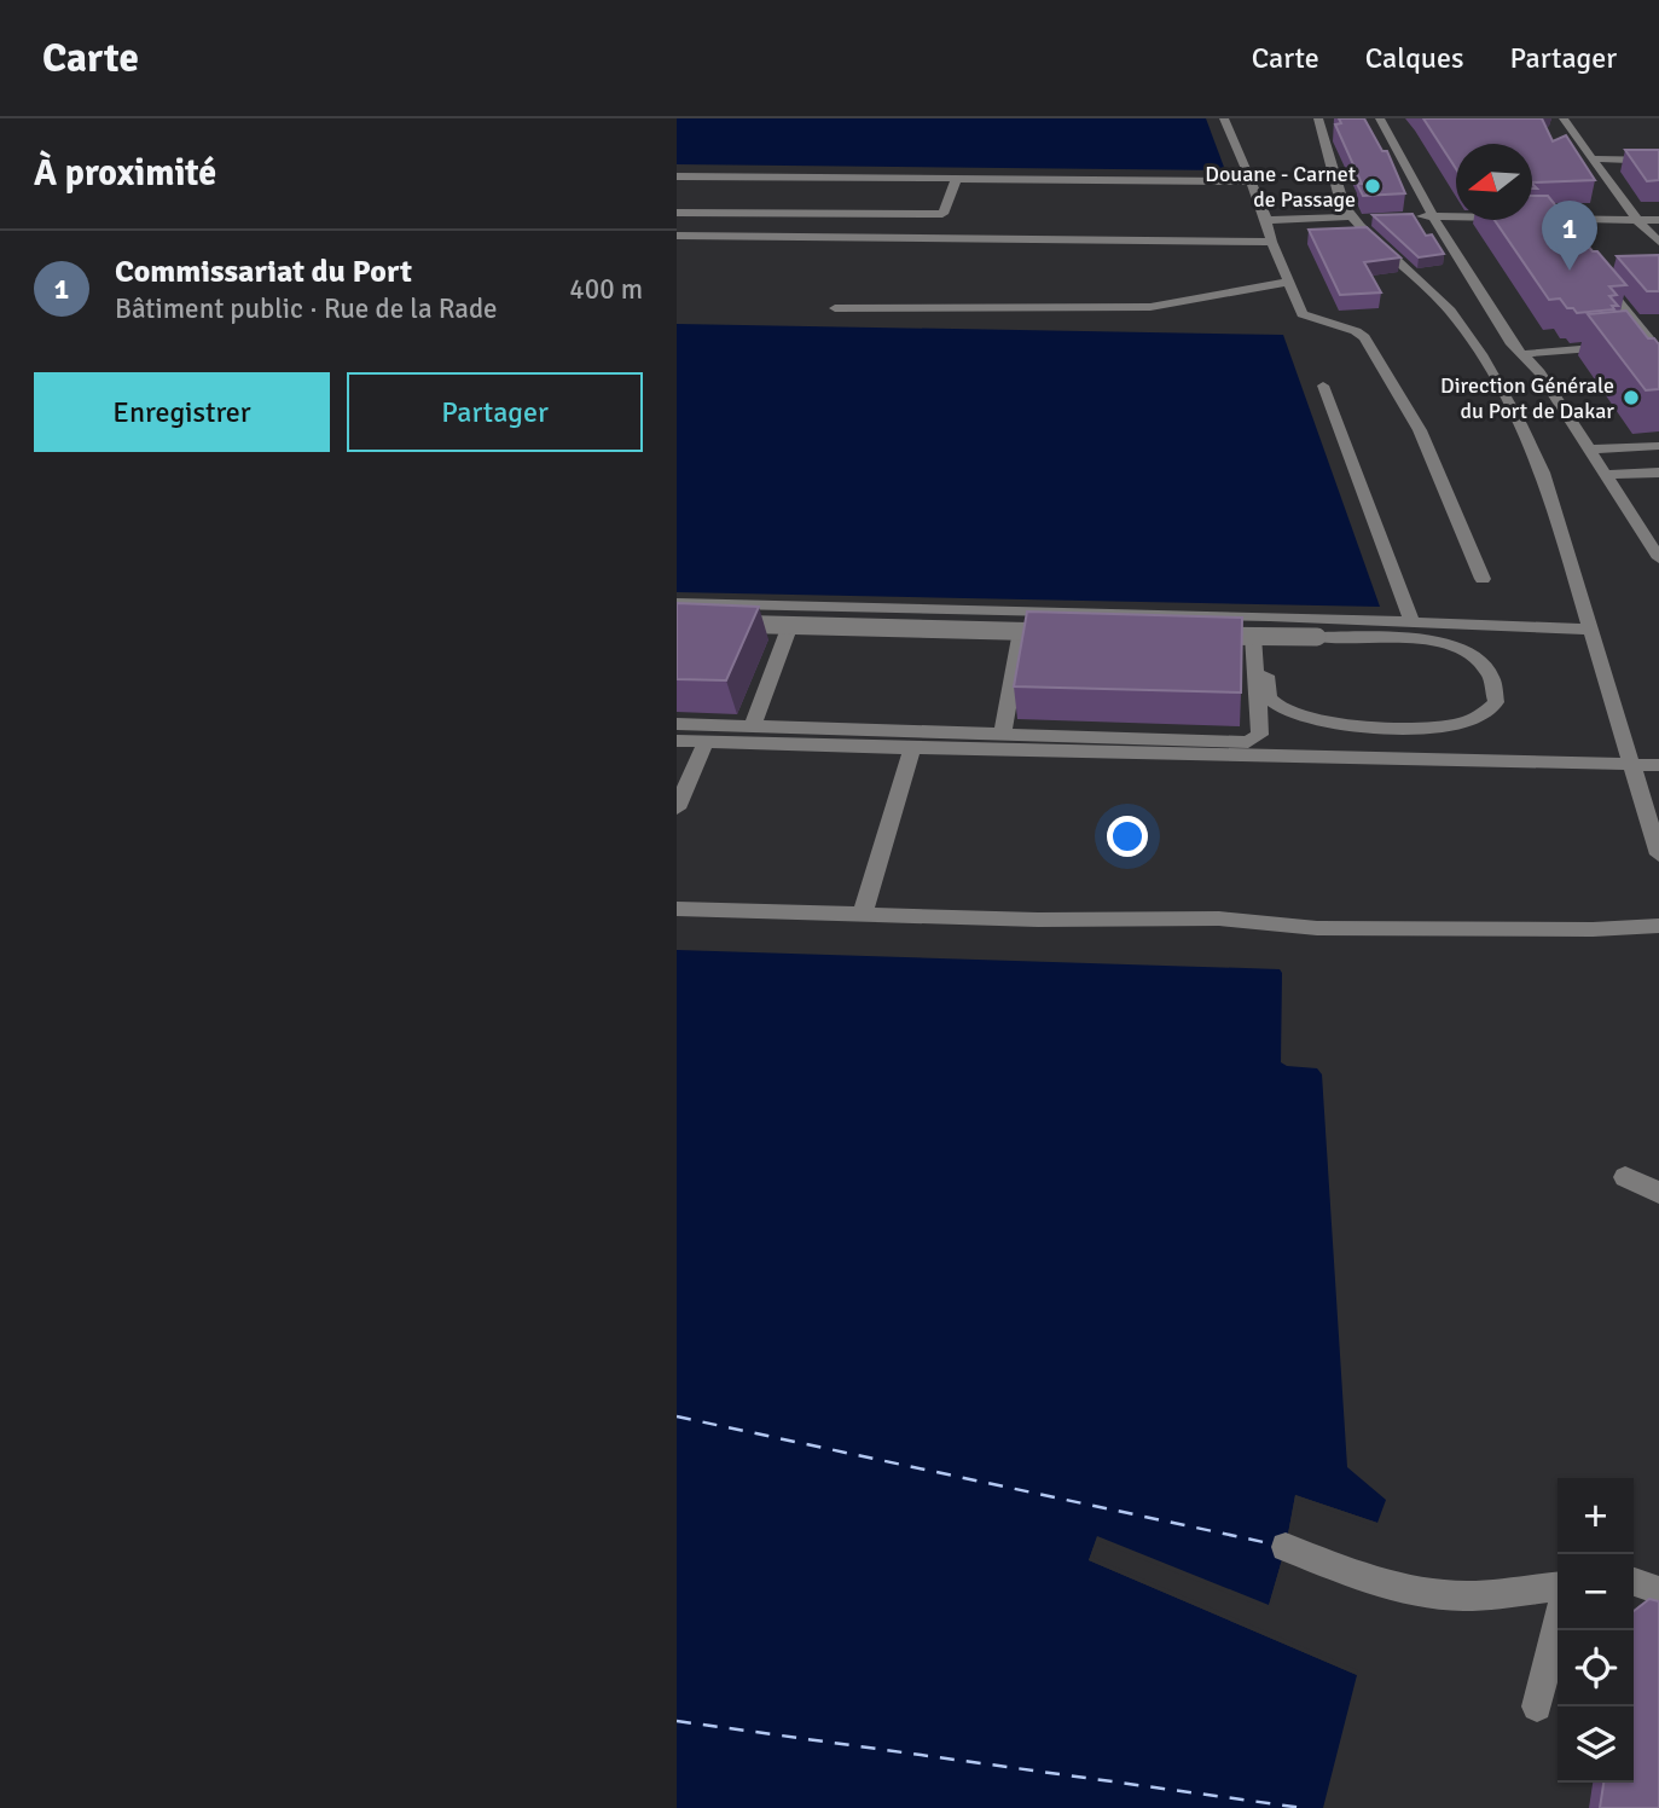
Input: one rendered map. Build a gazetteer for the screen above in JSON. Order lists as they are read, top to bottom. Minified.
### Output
{"places":["Douane - Carnet de Passage","Direction Générale du Port de Dakar"],"north":"left","page":{"header":"Carte","nav":["Carte","Calques","Partager"],"heading":"À proximité","pins":"1","list":[{"mark":"1","name":"Commissariat du Port","note":"Bâtiment public · Rue de la Rade","value":"400 m"}],"buttons":["Enregistrer","Partager"],"map_buttons":["+","−"]}}
